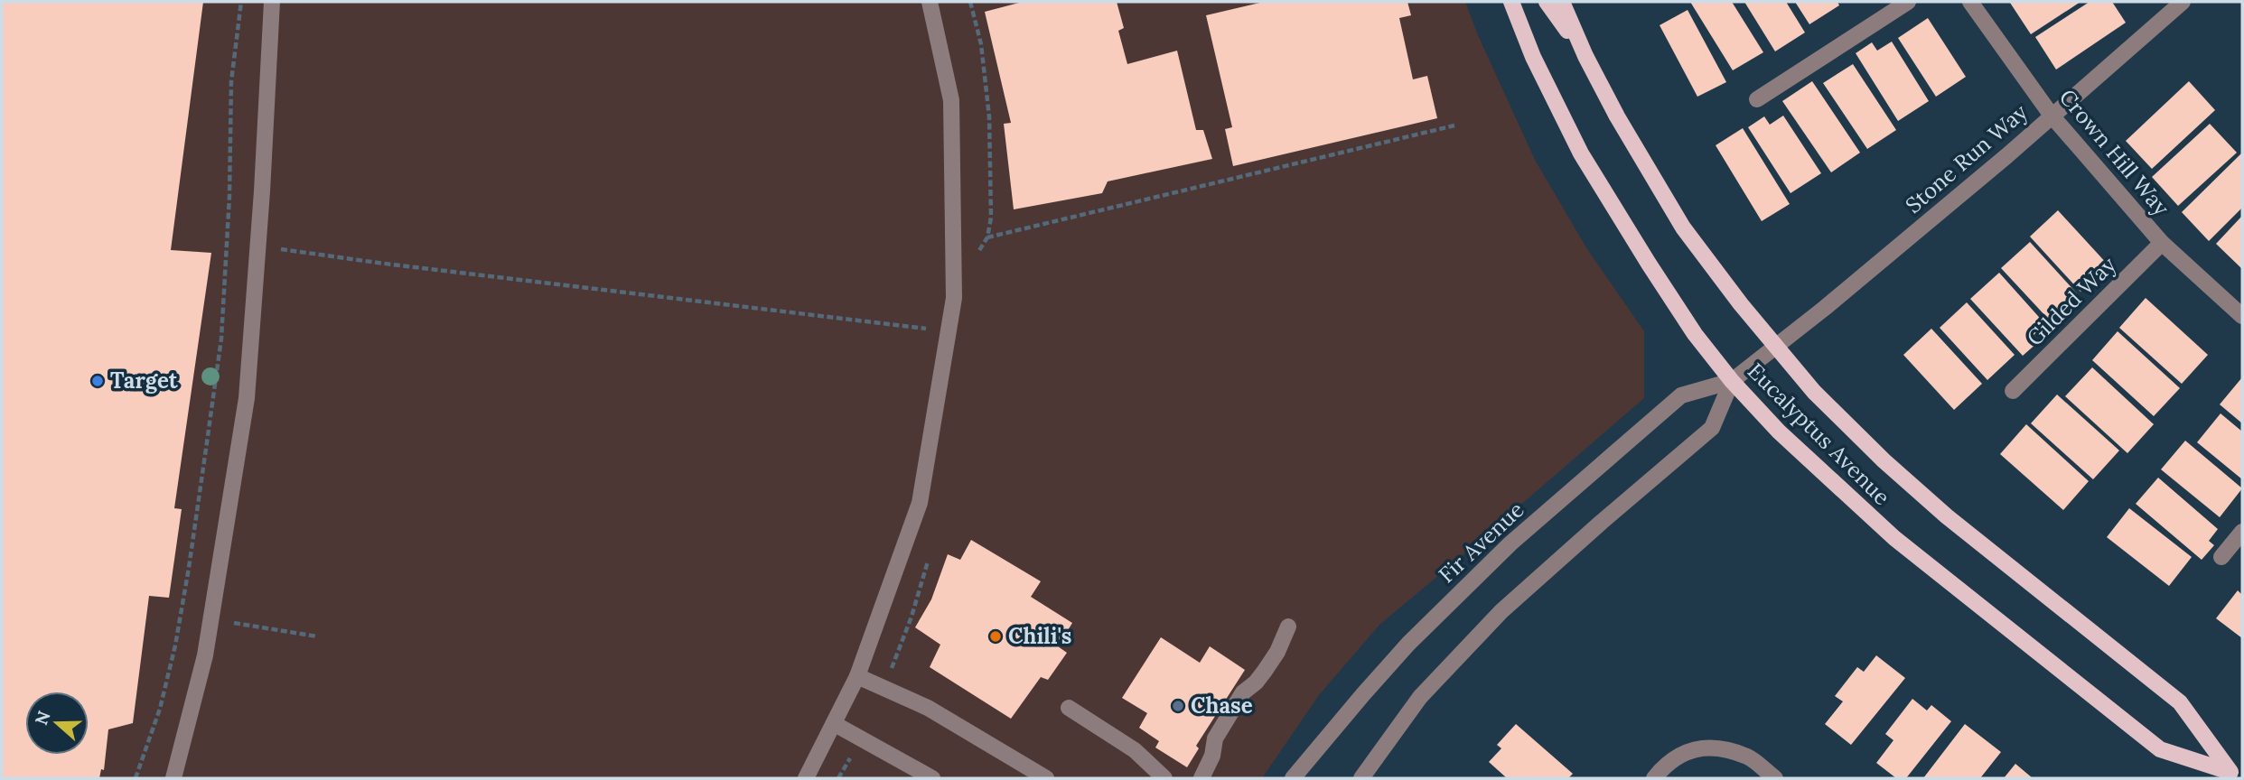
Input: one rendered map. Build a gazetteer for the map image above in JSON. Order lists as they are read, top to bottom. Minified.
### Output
{"streets":{"main road":["Eucalyptus Avenue"],"street":["Crown Hill Way","Stone Run Way","Gilded Way","Fir Avenue"]},"crossings":[["Crown Hill Way","Stone Run Way"],["Crown Hill Way","Gilded Way"],["Stone Run Way","Eucalyptus Avenue"],["Stone Run Way","Fir Avenue"],["Eucalyptus Avenue","Fir Avenue"]],"places":["Target","Chili's","Chase"],"north":"left"}
